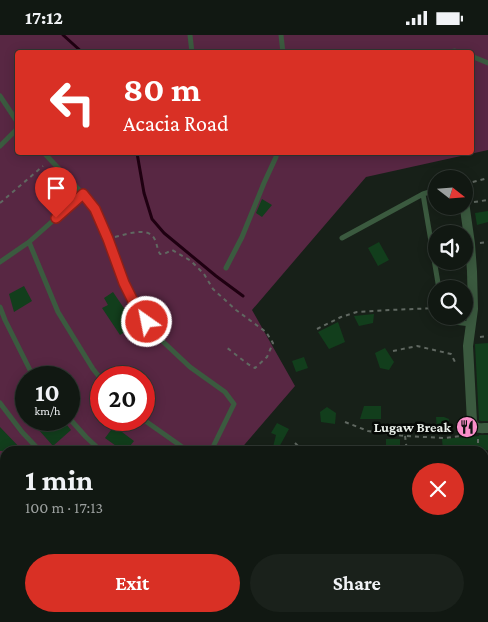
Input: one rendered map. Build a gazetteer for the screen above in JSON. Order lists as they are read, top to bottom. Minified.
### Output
{"places":{"restaurant":["Lugaw Break"]},"north":"right","page":{"status":"17:12","turn":["80 m","Acacia Road"],"speed":"10 km/h","limit":"20","heading":["1 min","100 m · 17:13"],"buttons":["Exit","Share"]}}
